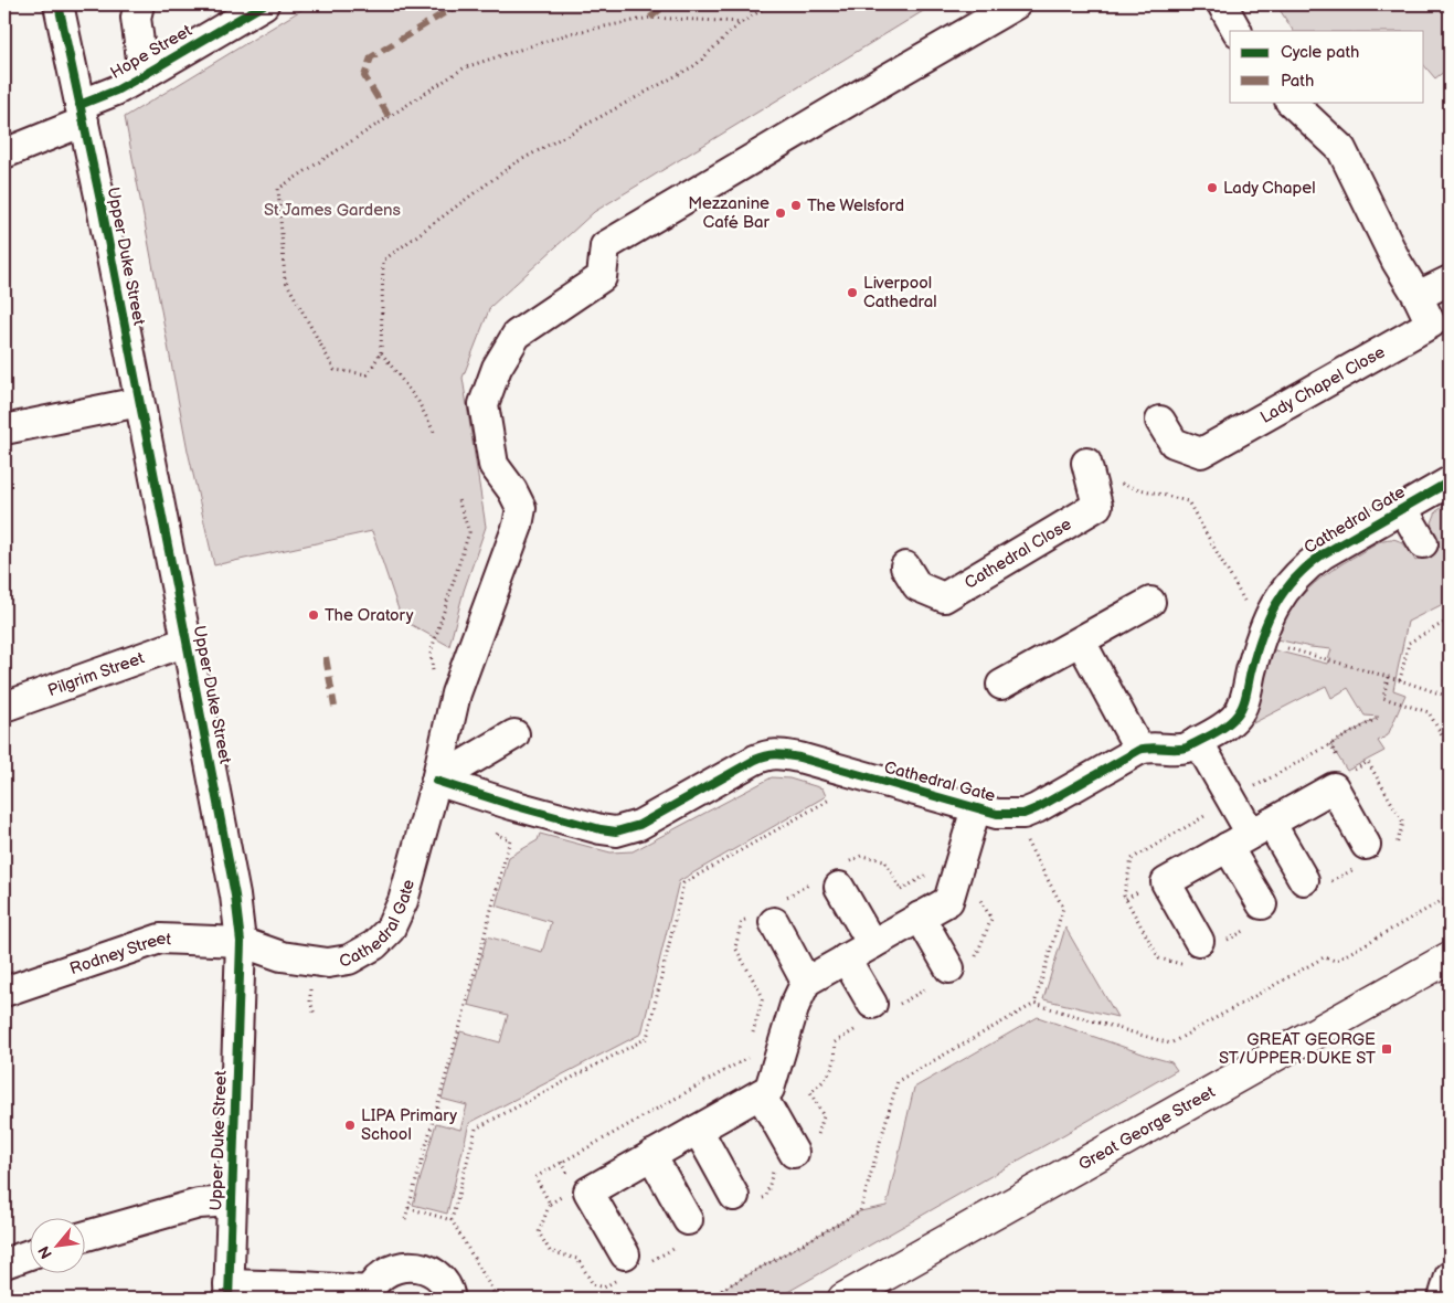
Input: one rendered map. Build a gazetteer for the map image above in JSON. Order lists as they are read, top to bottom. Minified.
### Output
{"streets":{"main road":["Great George Street"],"street":["Hope Street","Upper Duke Street","Lady Chapel Close","Cathedral Gate","Cathedral Close","Pilgrim Street","Rodney Street"]},"crossings":[["Hope Street","Upper Duke Street"],["Upper Duke Street","Cathedral Gate"],["Upper Duke Street","Pilgrim Street"],["Upper Duke Street","Rodney Street"],["Cathedral Gate","Rodney Street"]],"parks":["St James Gardens"],"places":{"other":["Lady Chapel","The Welsford","Mezzanine Café Bar","Liverpool Cathedral","The Oratory","LIPA Primary School"],"transit":["GREAT GEORGE ST/UPPER DUKE ST"]},"legend":["Cycle path","Path"],"north":"bottom left"}
